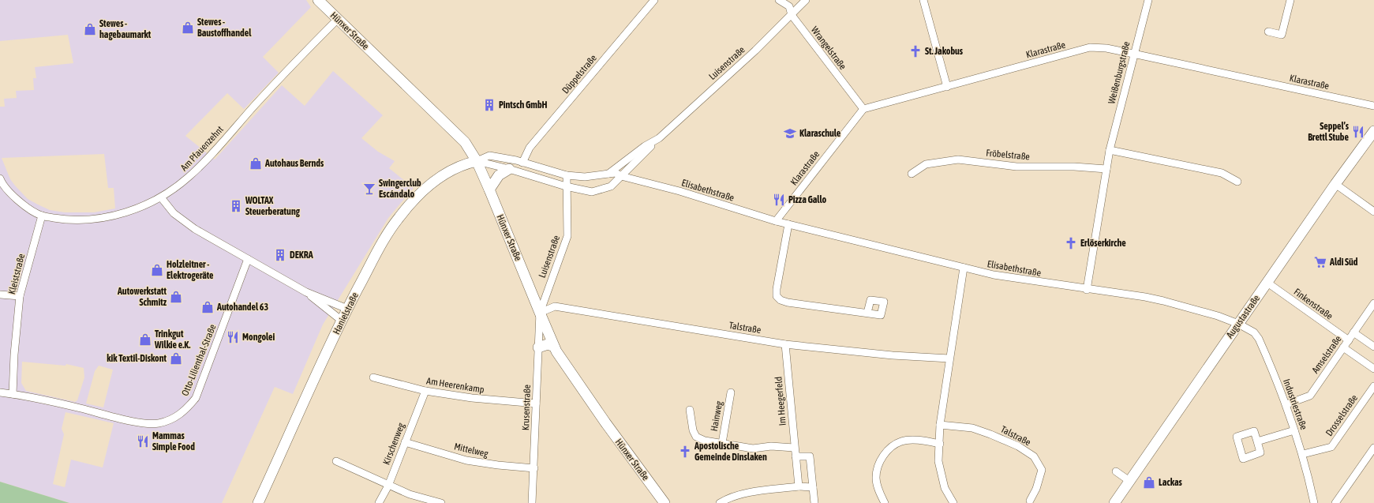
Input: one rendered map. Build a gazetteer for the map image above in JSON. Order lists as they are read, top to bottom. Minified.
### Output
{"streets":{"main road":["Hünxer Straße","Hanielstraße","Augustastraße"],"street":["Wrangelstraße","Klarastraße","Luisenstraße","Weißenburgstraße","Düppelstraße","Am Pfauenzehnt","Fröbelstraße","Elisabethstraße","Kleiststraße","Finkenstraße","Talstraße","Amselstraße","Otto-Lilienthal-Straße","Am Heerenkamp","Im Heegerfeld","Industriestraße","Krusenstraße","Drosselstraße","Hainweg","Kirschenweg","Mittelweg"]},"crossings":[["Hünxer Straße","Luisenstraße"],["Hünxer Straße","Am Pfauenzehnt"],["Hünxer Straße","Hanielstraße"],["Hünxer Straße","Krusenstraße"],["Wrangelstraße","Klarastraße"],["Wrangelstraße","Luisenstraße"],["Klarastraße","Weißenburgstraße"],["Klarastraße","Elisabethstraße"],["Luisenstraße","Elisabethstraße"],["Luisenstraße","Hanielstraße"],["Luisenstraße","Krusenstraße"],["Weißenburgstraße","Fröbelstraße"],["Weißenburgstraße","Elisabethstraße"],["Am Pfauenzehnt","Kleiststraße"],["Elisabethstraße","Augustastraße"],["Elisabethstraße","Industriestraße"],["Kleiststraße","Otto-Lilienthal-Straße"],["Finkenstraße","Augustastraße"],["Finkenstraße","Amselstraße"],["Augustastraße","Industriestraße"],["Talstraße","Im Heegerfeld"],["Amselstraße","Industriestraße"],["Am Heerenkamp","Krusenstraße"],["Am Heerenkamp","Kirschenweg"],["Im Heegerfeld","Hainweg"],["Industriestraße","Drosselstraße"],["Krusenstraße","Mittelweg"],["Kirschenweg","Mittelweg"]],"places":{"shop":["Stewes - Baustoffhandel","Stewes - hagebaumarkt","Autohaus Bernds","Holzleitner - Elektrogeräte","Autowerkstatt Schmitz","Autohandel 63","Trinkgut Wilkie e.K.","kik Textil-Diskont","Lackas"],"church":["St. Jakobus","Erlöserkirche","Apostolische Gemeinde Dinslaken"],"building":["Pintsch GmbH","WOLTAX Steuerberatung","DEKRA"],"restaurant":["Seppel’s Brettl Stube","Pizza Gallo","Mongolei","Mammas Simple Food"],"school or university":["Klaraschule"],"bar":["Swingerclub Escándalo"],"supermarket":["Aldi Süd"]}}
